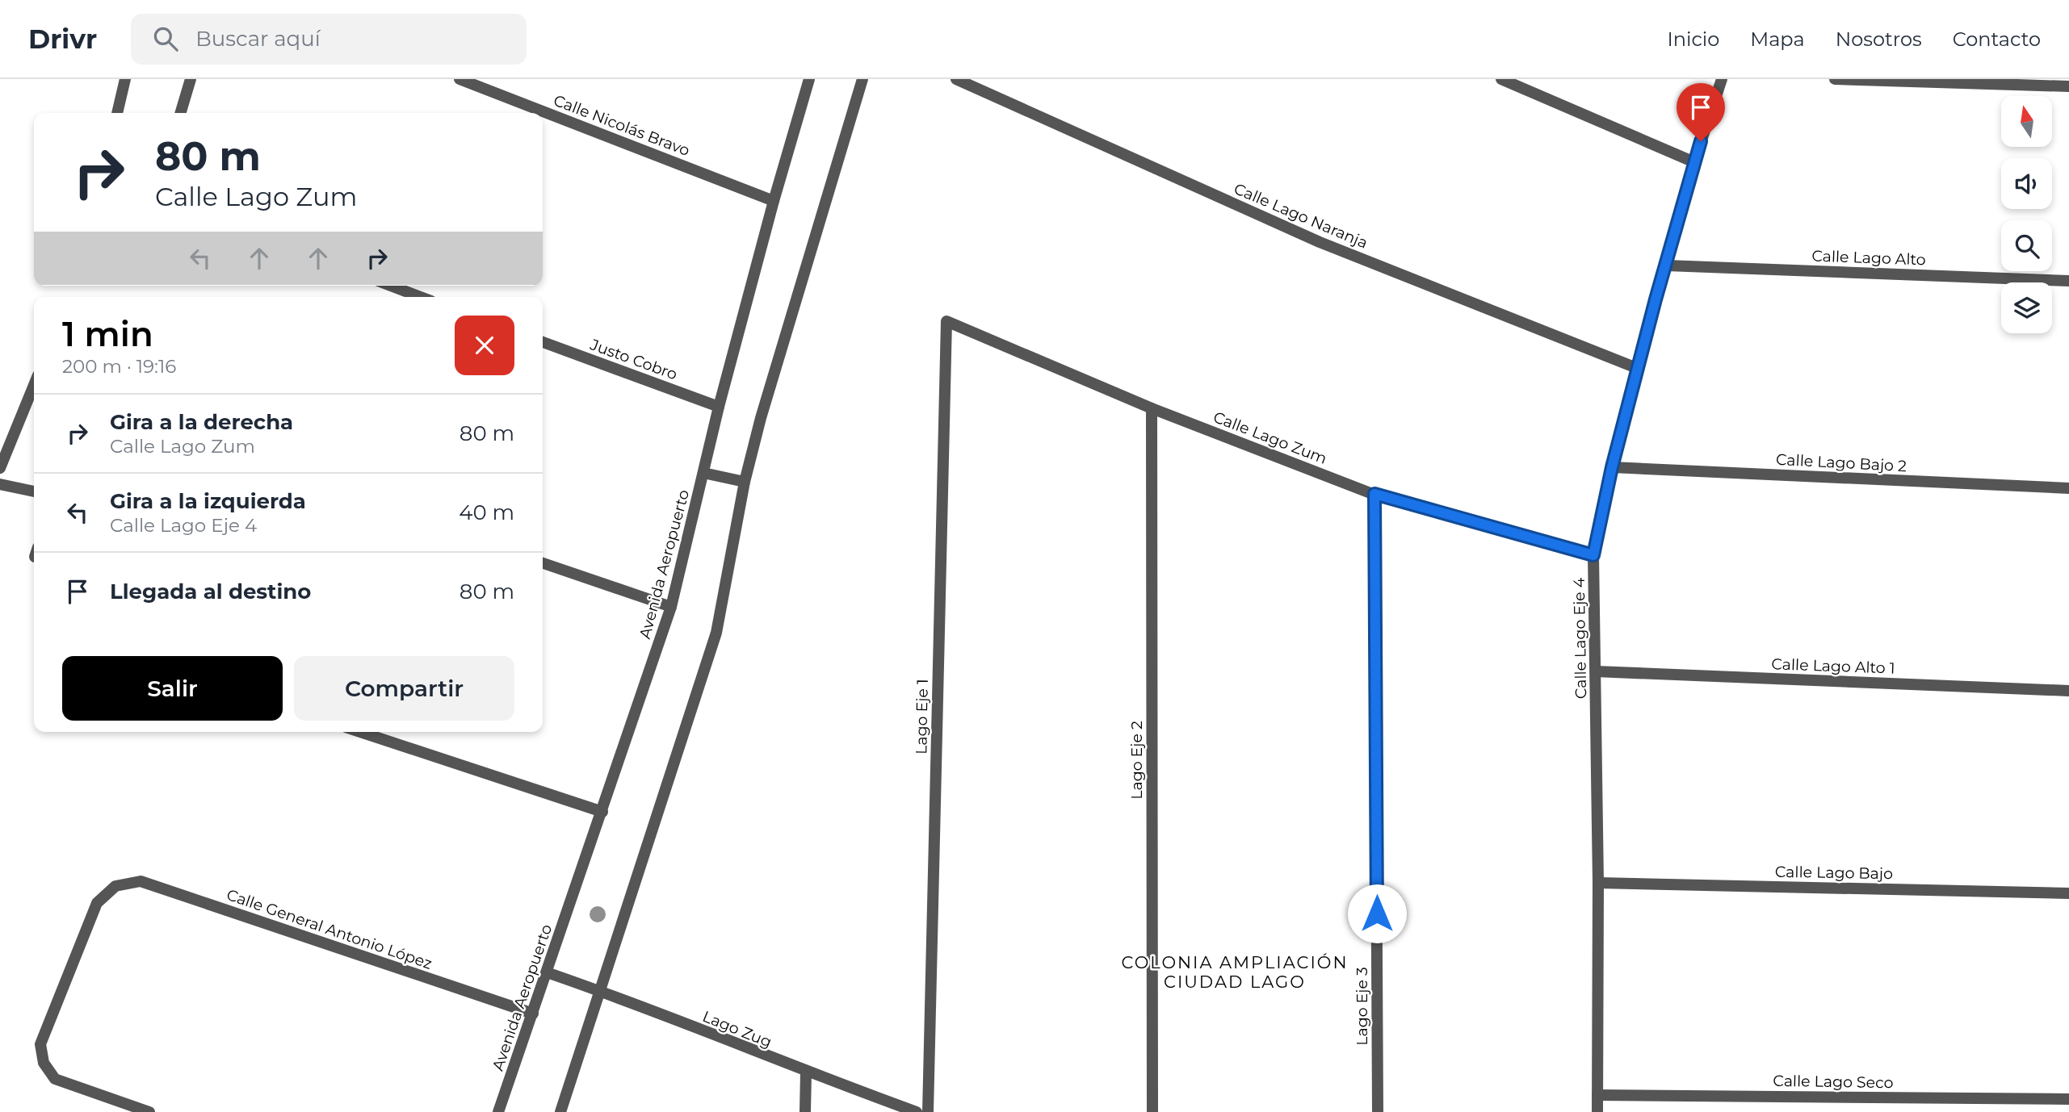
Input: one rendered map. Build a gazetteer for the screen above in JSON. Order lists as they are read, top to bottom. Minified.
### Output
{"streets":{"street":["Calle Nicolás Bravo","Calle Lago Naranja","Calle Lago Alto","Justo Cobro","Calle Lago Zum","Calle Lago Bajo 2","Avenida Aeropuerto","Calle Lago Eje 4","Calle Lago Alto 1","Lago Eje 1","Lago Eje 2","Calle Lago Bajo","Calle General Antonio López","Lago Eje 3","Lago Zug","Calle Lago Seco"]},"crossings":[["Calle Nicolás Bravo","Avenida Aeropuerto"],["Calle Lago Naranja","Calle Lago Eje 4"],["Calle Lago Alto","Calle Lago Eje 4"],["Justo Cobro","Avenida Aeropuerto"],["Calle Lago Zum","Calle Lago Eje 4"],["Calle Lago Zum","Lago Eje 1"],["Calle Lago Zum","Lago Eje 2"],["Calle Lago Zum","Lago Eje 3"],["Calle Lago Bajo 2","Calle Lago Eje 4"],["Avenida Aeropuerto","Calle General Antonio López"],["Avenida Aeropuerto","Lago Zug"],["Calle Lago Eje 4","Calle Lago Alto 1"],["Calle Lago Eje 4","Calle Lago Bajo"],["Calle Lago Eje 4","Calle Lago Seco"]],"districts":["COLONIA AMPLIACIÓN CIUDAD LAGO"],"north":"top","page":{"header":"Drivr","search":"Buscar aquí","nav":["Inicio","Mapa","Nosotros","Contacto"],"turn":["80 m","Calle Lago Zum"],"heading":["1 min","200 m · 19:16"],"list":[{"name":"Gira a la derecha","note":"Calle Lago Zum","value":"80 m"},{"name":"Gira a la izquierda","note":"Calle Lago Eje 4","value":"40 m"},{"name":"Llegada al destino","value":"80 m"}],"buttons":["Salir","Compartir"]}}
